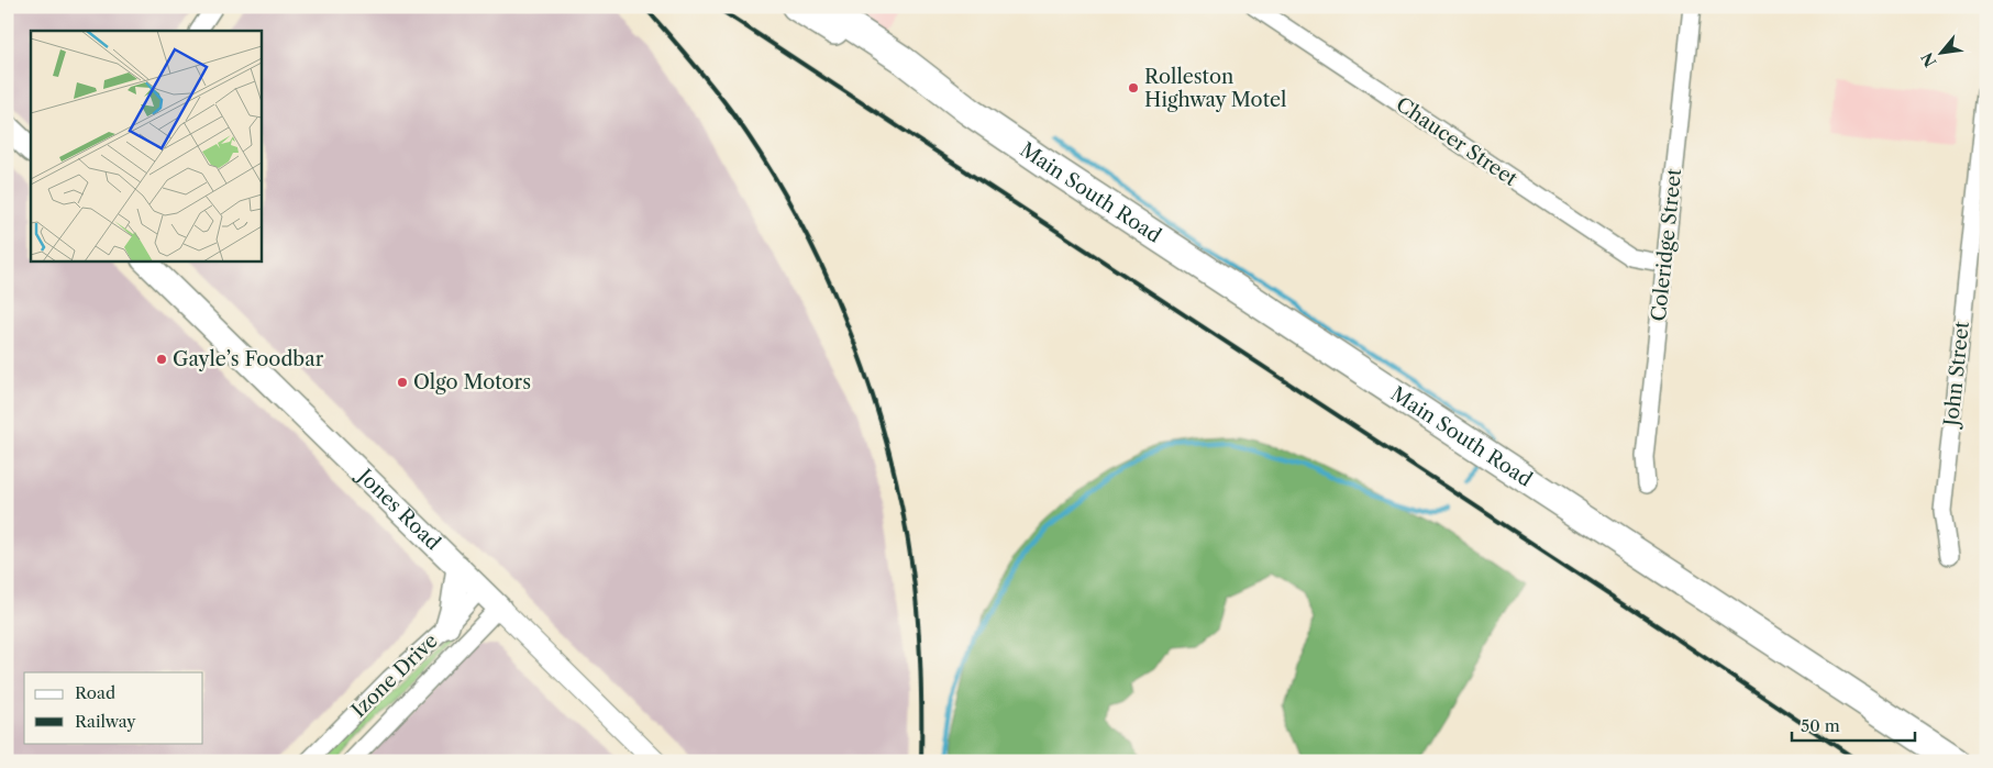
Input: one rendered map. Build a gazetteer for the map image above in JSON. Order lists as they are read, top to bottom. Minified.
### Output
{"streets":{"highway":["Main South Road"],"main road":["Jones Road"],"street":["Chaucer Street","Coleridge Street","John Street","Izone Drive"]},"crossings":[["Chaucer Street","Coleridge Street"],["Jones Road","Izone Drive"]],"places":["Rolleston Highway Motel","Gayle’s Foodbar","Olgo Motors"],"legend":["Road","Railway"],"scale_bar":"50 m","north":"bottom left"}
